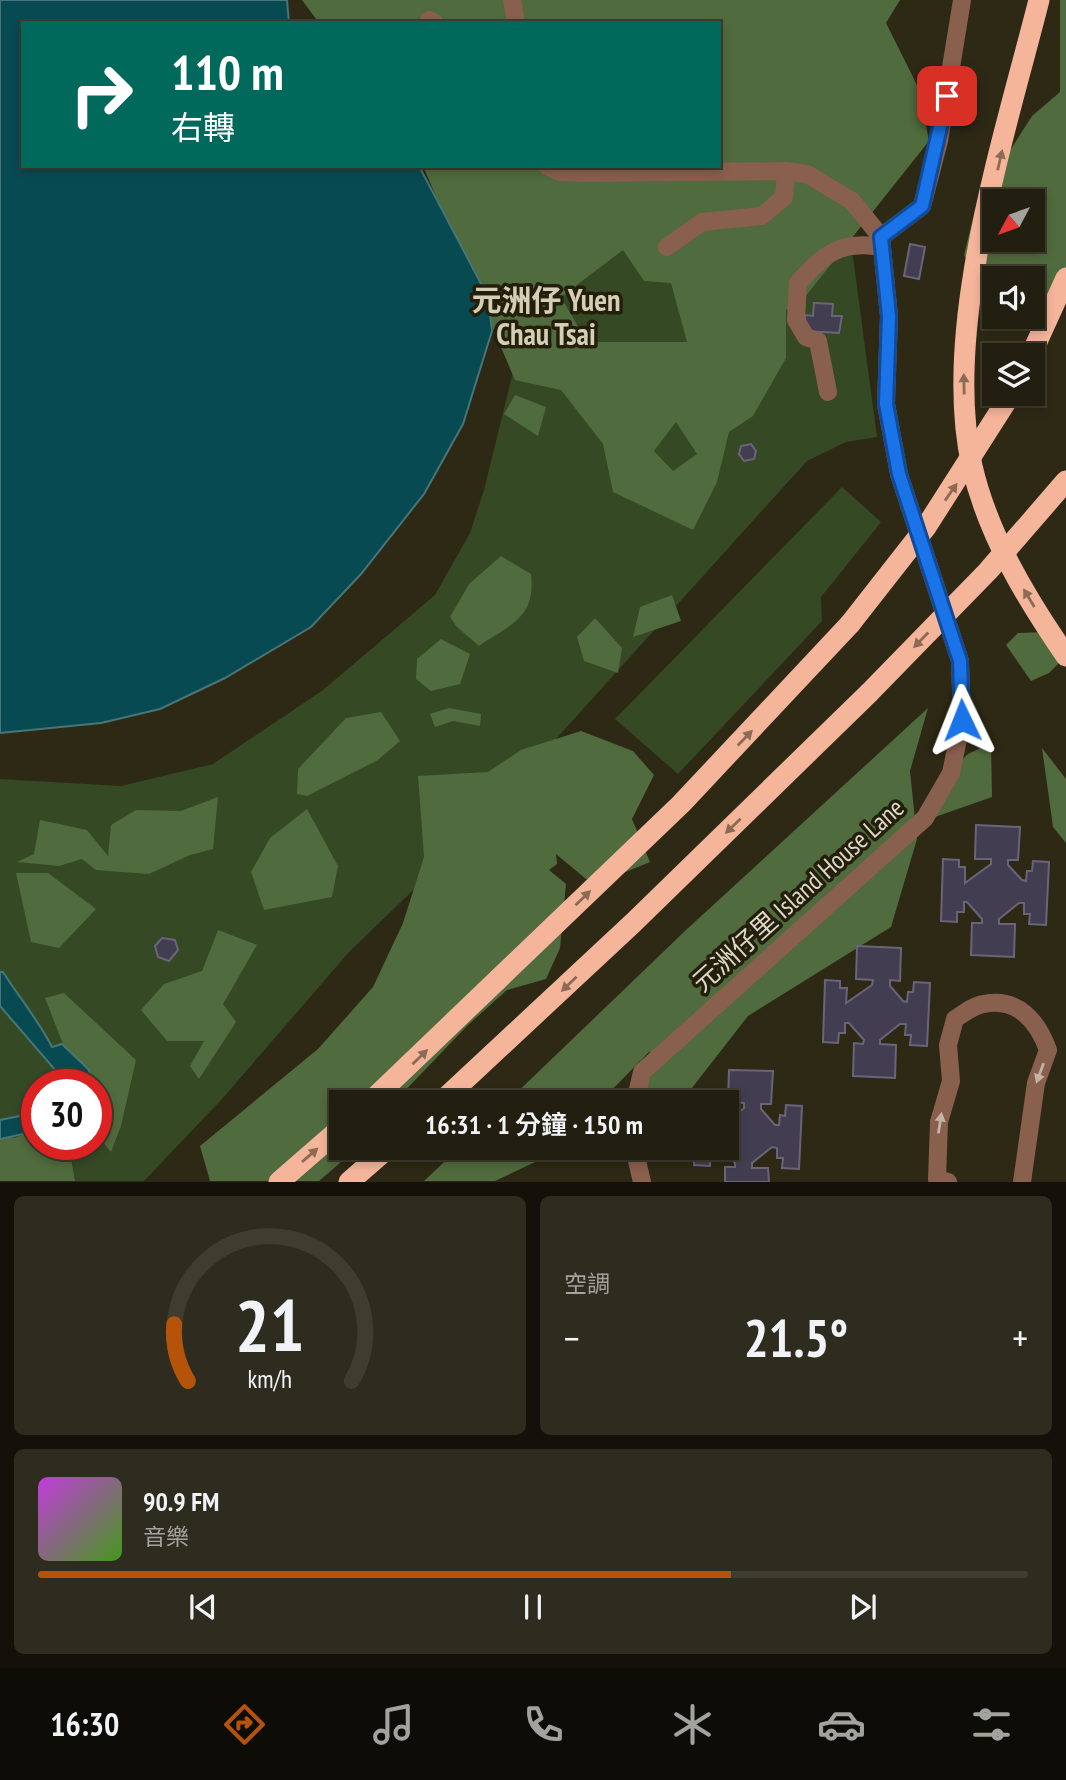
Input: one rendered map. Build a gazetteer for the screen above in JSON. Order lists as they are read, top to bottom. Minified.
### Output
{"streets":{"street":["元洲仔里 Island House Lane"]},"districts":["元洲仔 Yuen Chau Tsai"],"north":"bottom left","page":{"turn":["110 m","右轉"],"limit":"30","trip":"16:31 · 1 分鐘 · 150 m","tile":"空調","heat":["−","21.5°","+"],"song":["90.9 FM","音樂"],"tabs":"16:30","gauge":["21","km/h"]}}
